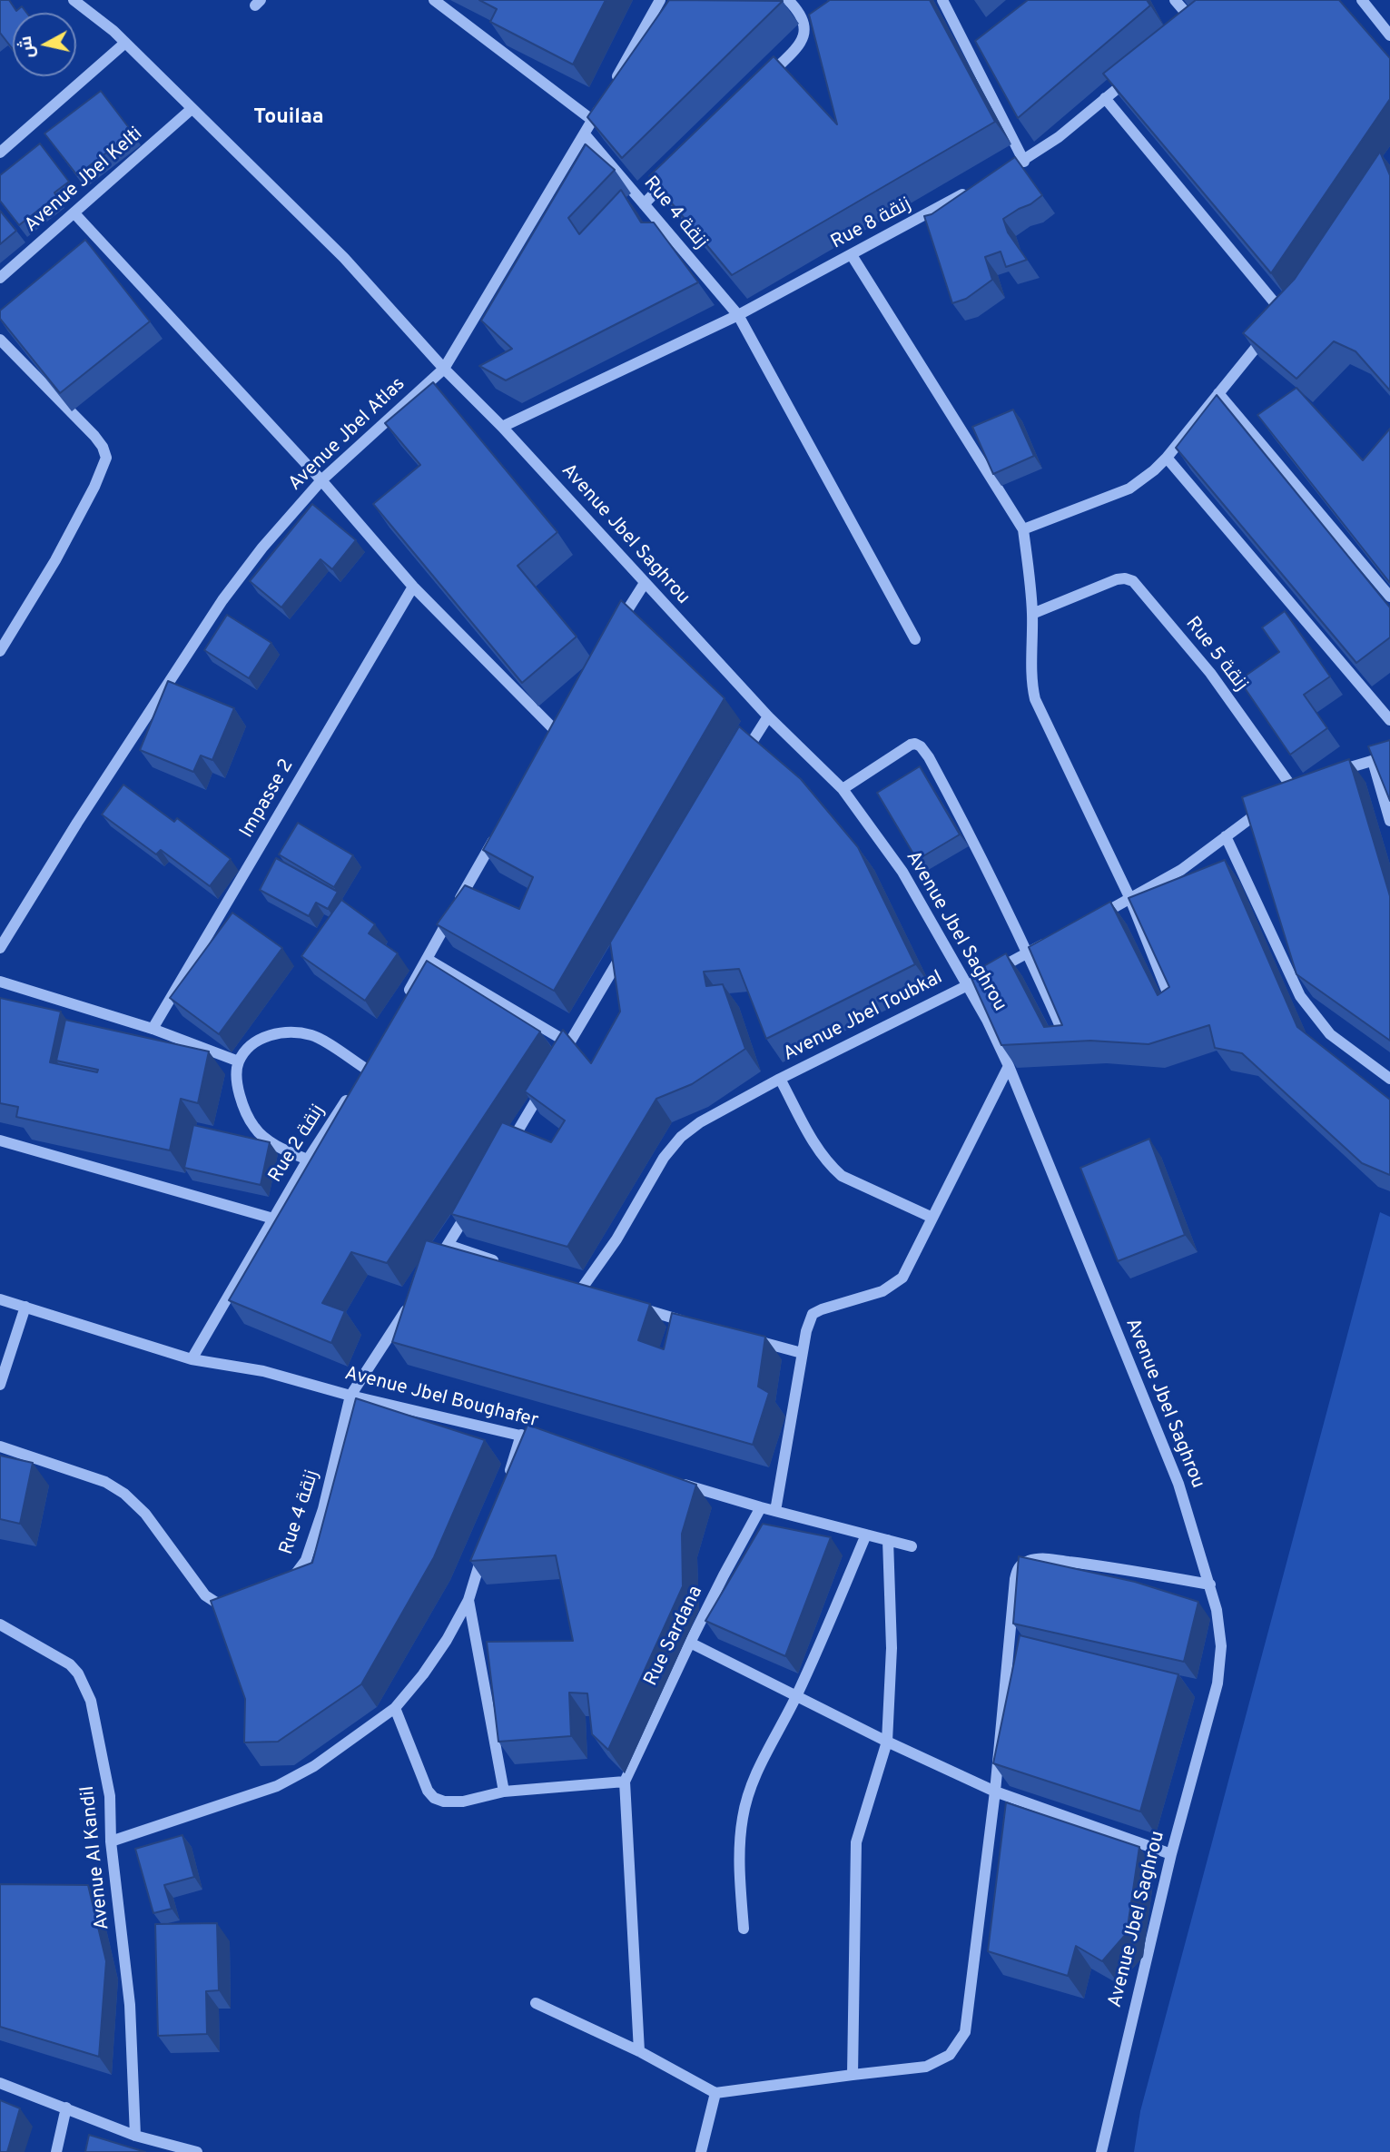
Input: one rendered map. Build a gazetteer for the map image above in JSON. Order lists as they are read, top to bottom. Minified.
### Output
{"streets":{"street":["Avenue Jbel Kelti","Rue 4 زنقة","Rue 8 زنقة","Avenue Jbel Atlas","Avenue Jbel Saghrou","Rue 5 زنقة","Impasse 2","Avenue Jbel Toubkal","Rue 2 زنقة","Avenue Jbel Boughafer","Rue Sardana","Avenue Al Kandil"]},"crossings":[["Avenue Jbel Kelti","Avenue Jbel Saghrou"],["Rue 4 زنقة","Rue 8 زنقة"],["Rue 4 زنقة","Avenue Jbel Atlas"],["Rue 4 زنقة","Avenue Jbel Boughafer"],["Rue 8 زنقة","Avenue Jbel Saghrou"],["Avenue Jbel Atlas","Avenue Jbel Saghrou"],["Avenue Jbel Saghrou","Avenue Jbel Toubkal"],["Rue 2 زنقة","Avenue Jbel Boughafer"]],"districts":["Touilaa"],"north":"left"}
